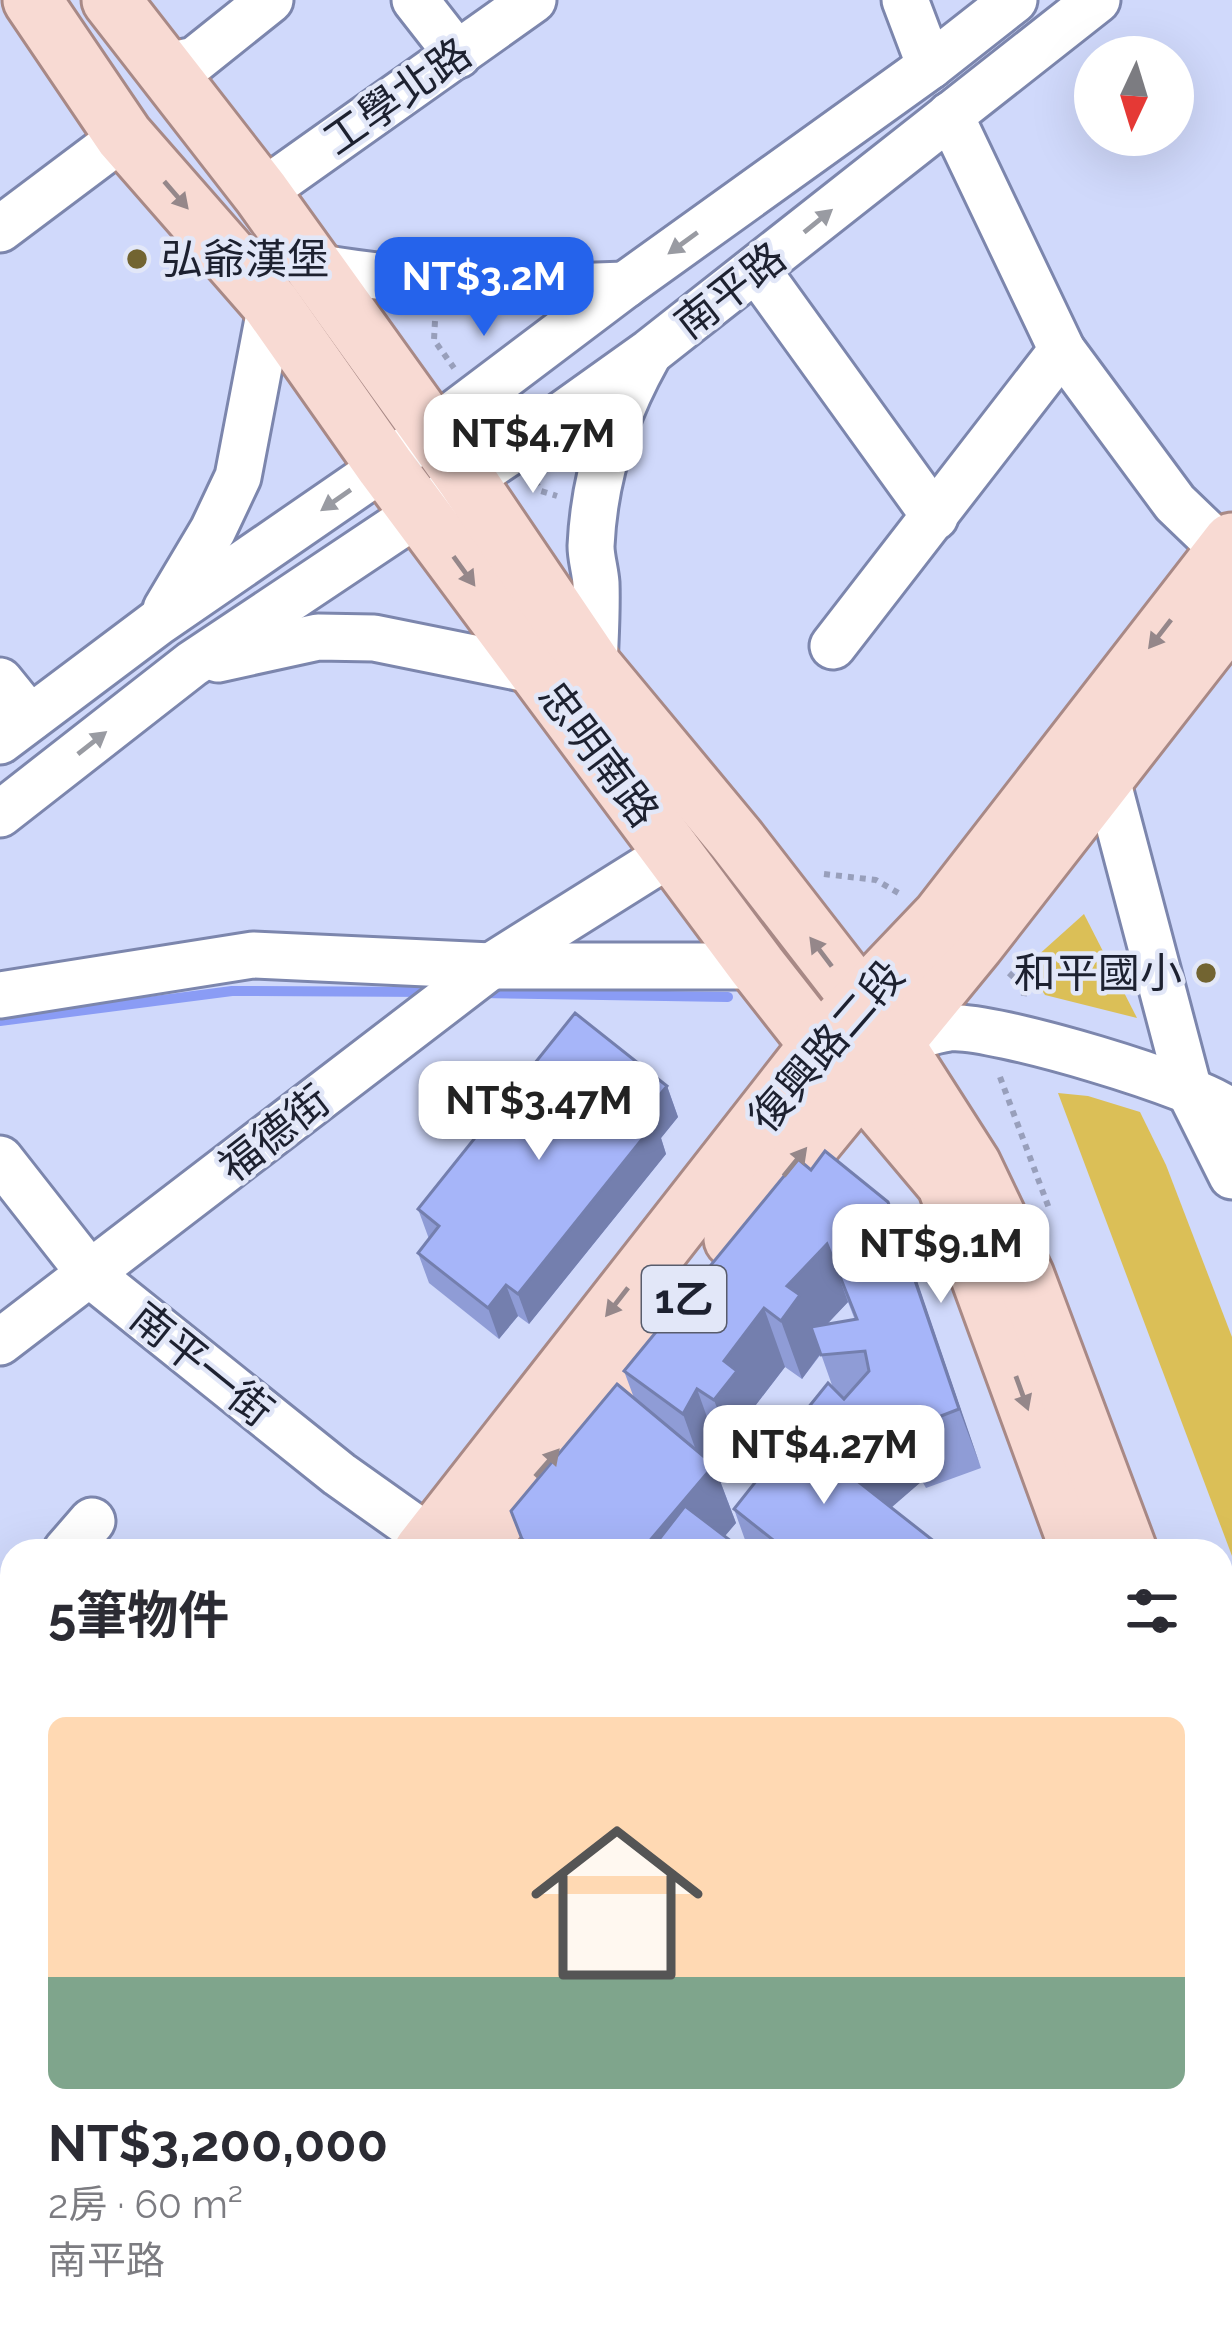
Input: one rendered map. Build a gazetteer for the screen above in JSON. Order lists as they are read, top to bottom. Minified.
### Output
{"streets":{"main road":["忠明南路","復興路二段","1乙"],"street":["工學北路","南平路","福德街","南平一街"]},"crossings":[["工學北路","忠明南路"],["南平路","忠明南路"],["忠明南路","復興路二段"],["忠明南路","福德街"],["福德街","南平一街"]],"places":["弘爺漢堡","和平國小"],"north":"bottom","page":{"price":["NT$3.2M","NT$4.7M","NT$3.47M","NT$9.1M","NT$4.27M"],"heading":"5筆物件","list":[{"name":"NT$3,200,000","note":"2房 · 60 m² · 南平路"}]}}
